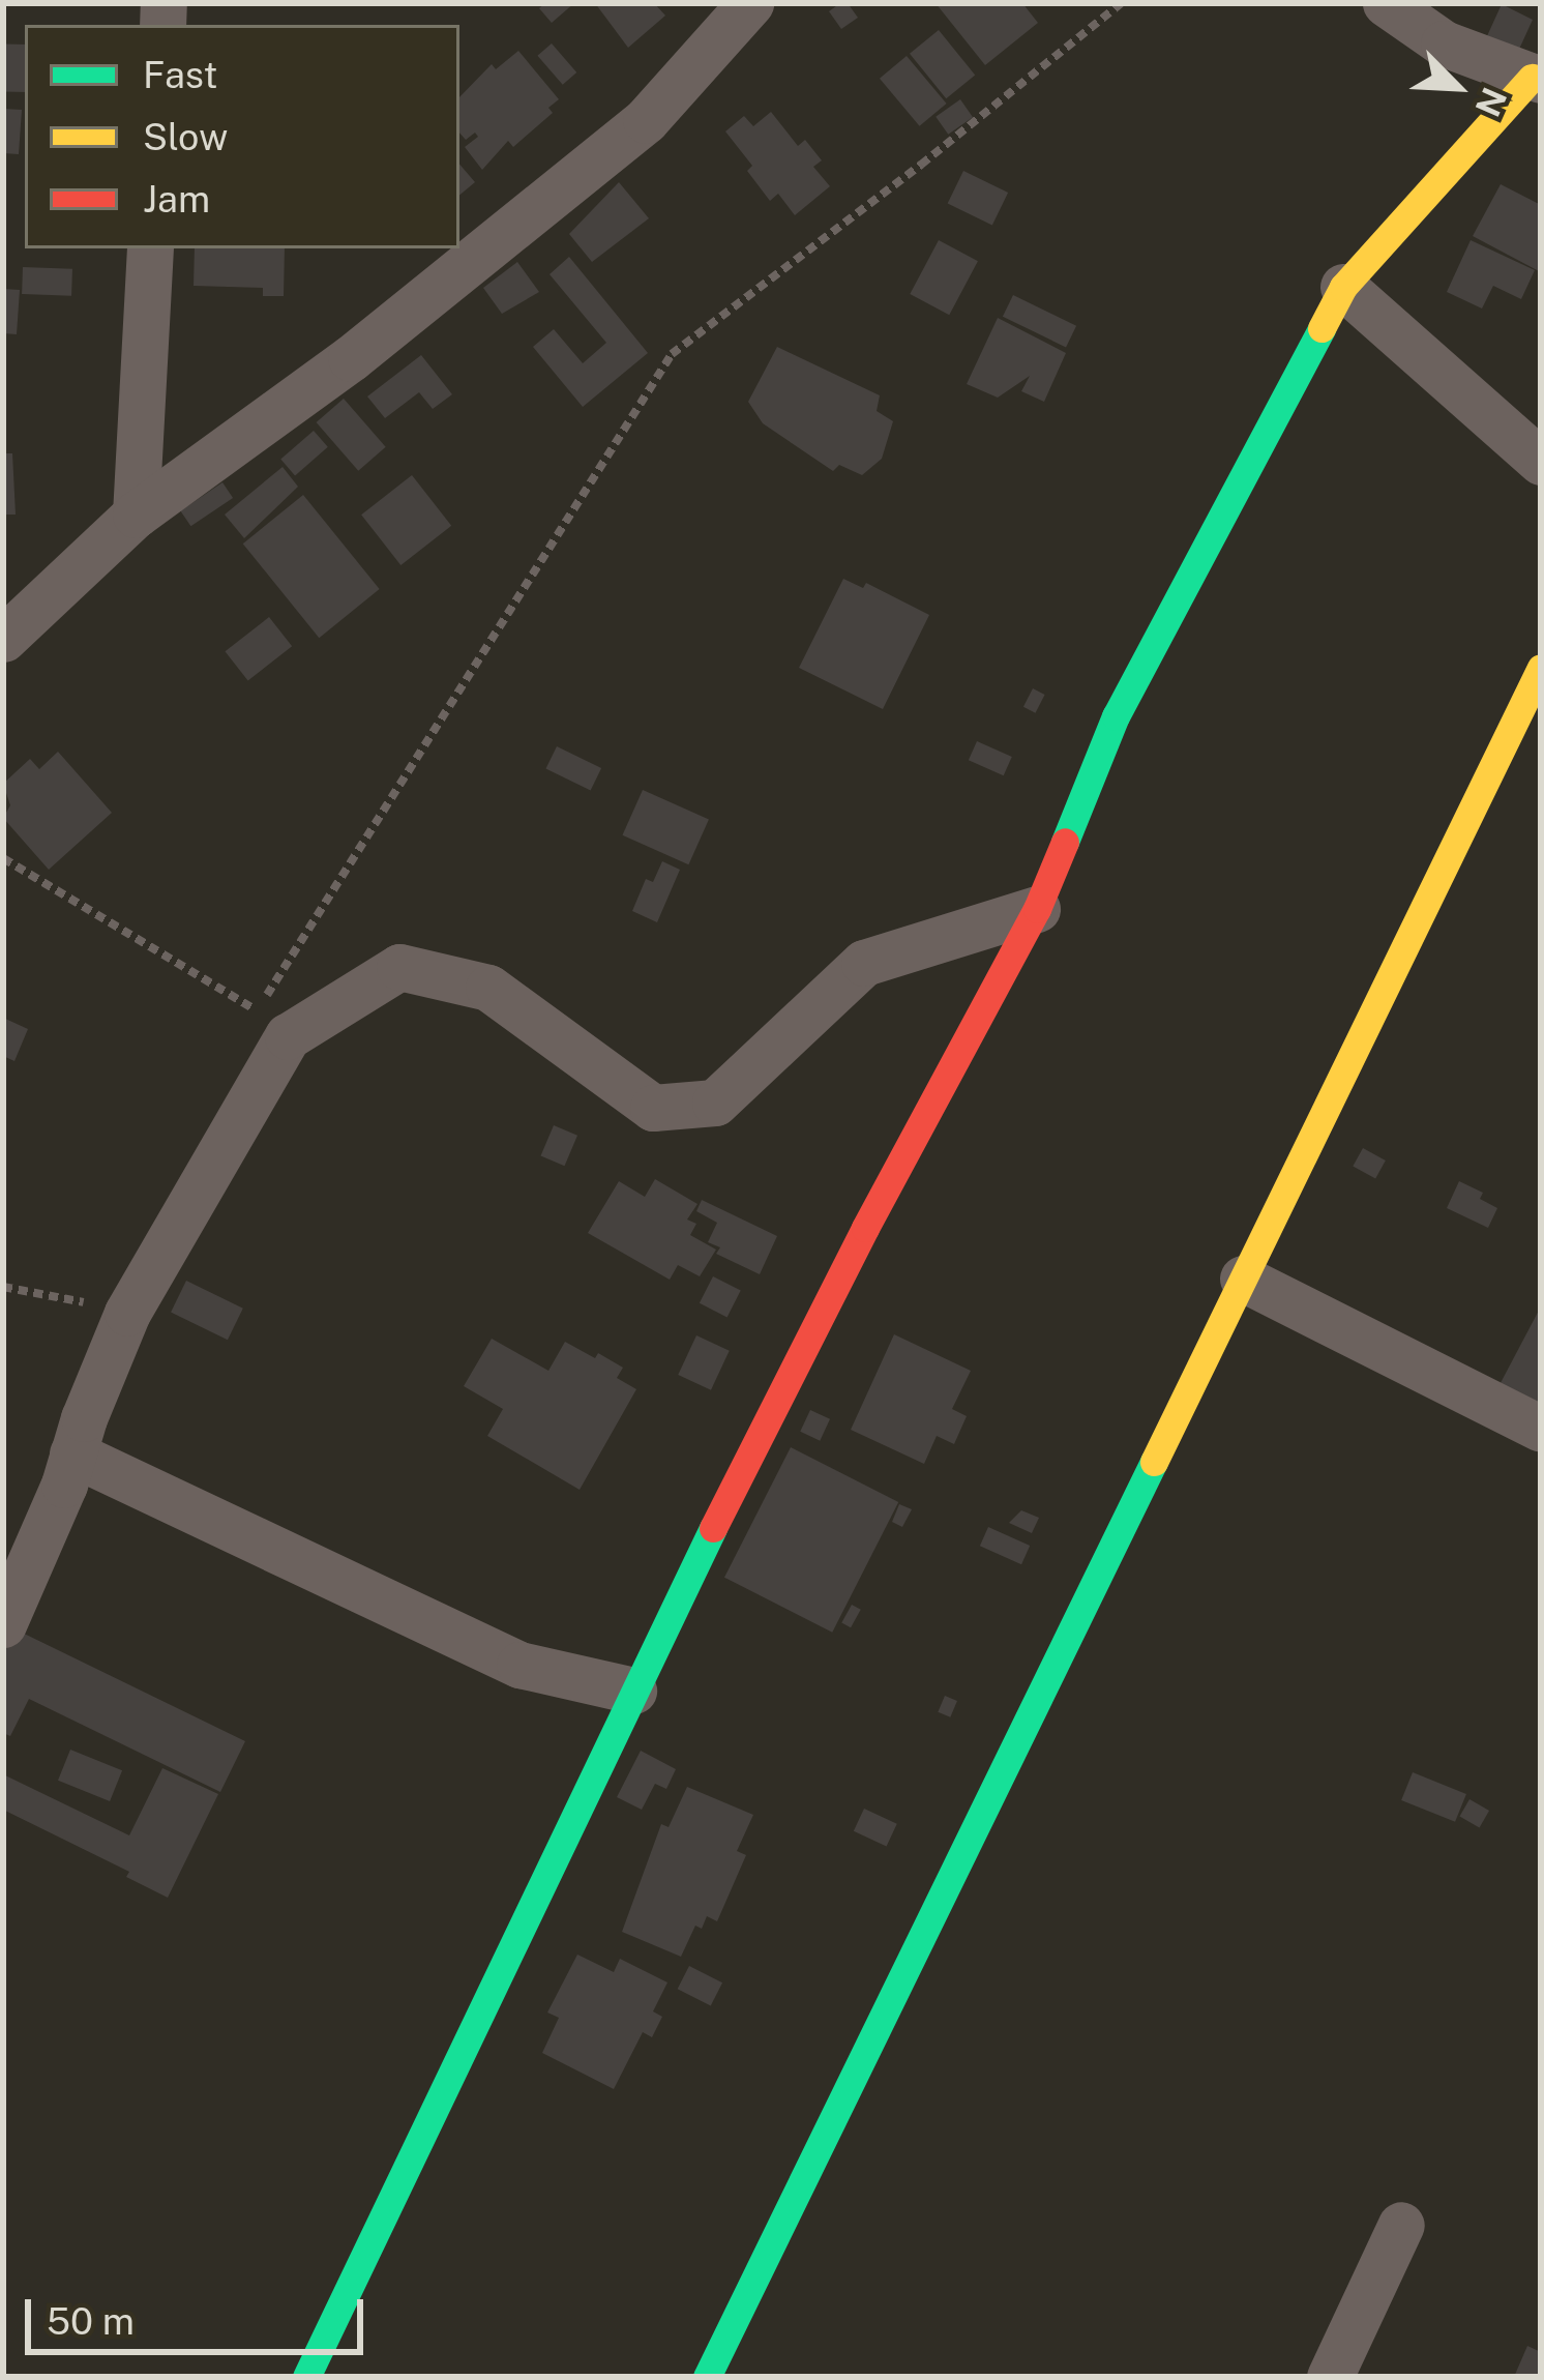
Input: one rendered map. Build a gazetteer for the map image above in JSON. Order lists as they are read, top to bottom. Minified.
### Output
{"legend":["Fast","Slow","Jam"],"scale_bar":"50 m","north":"bottom right"}
